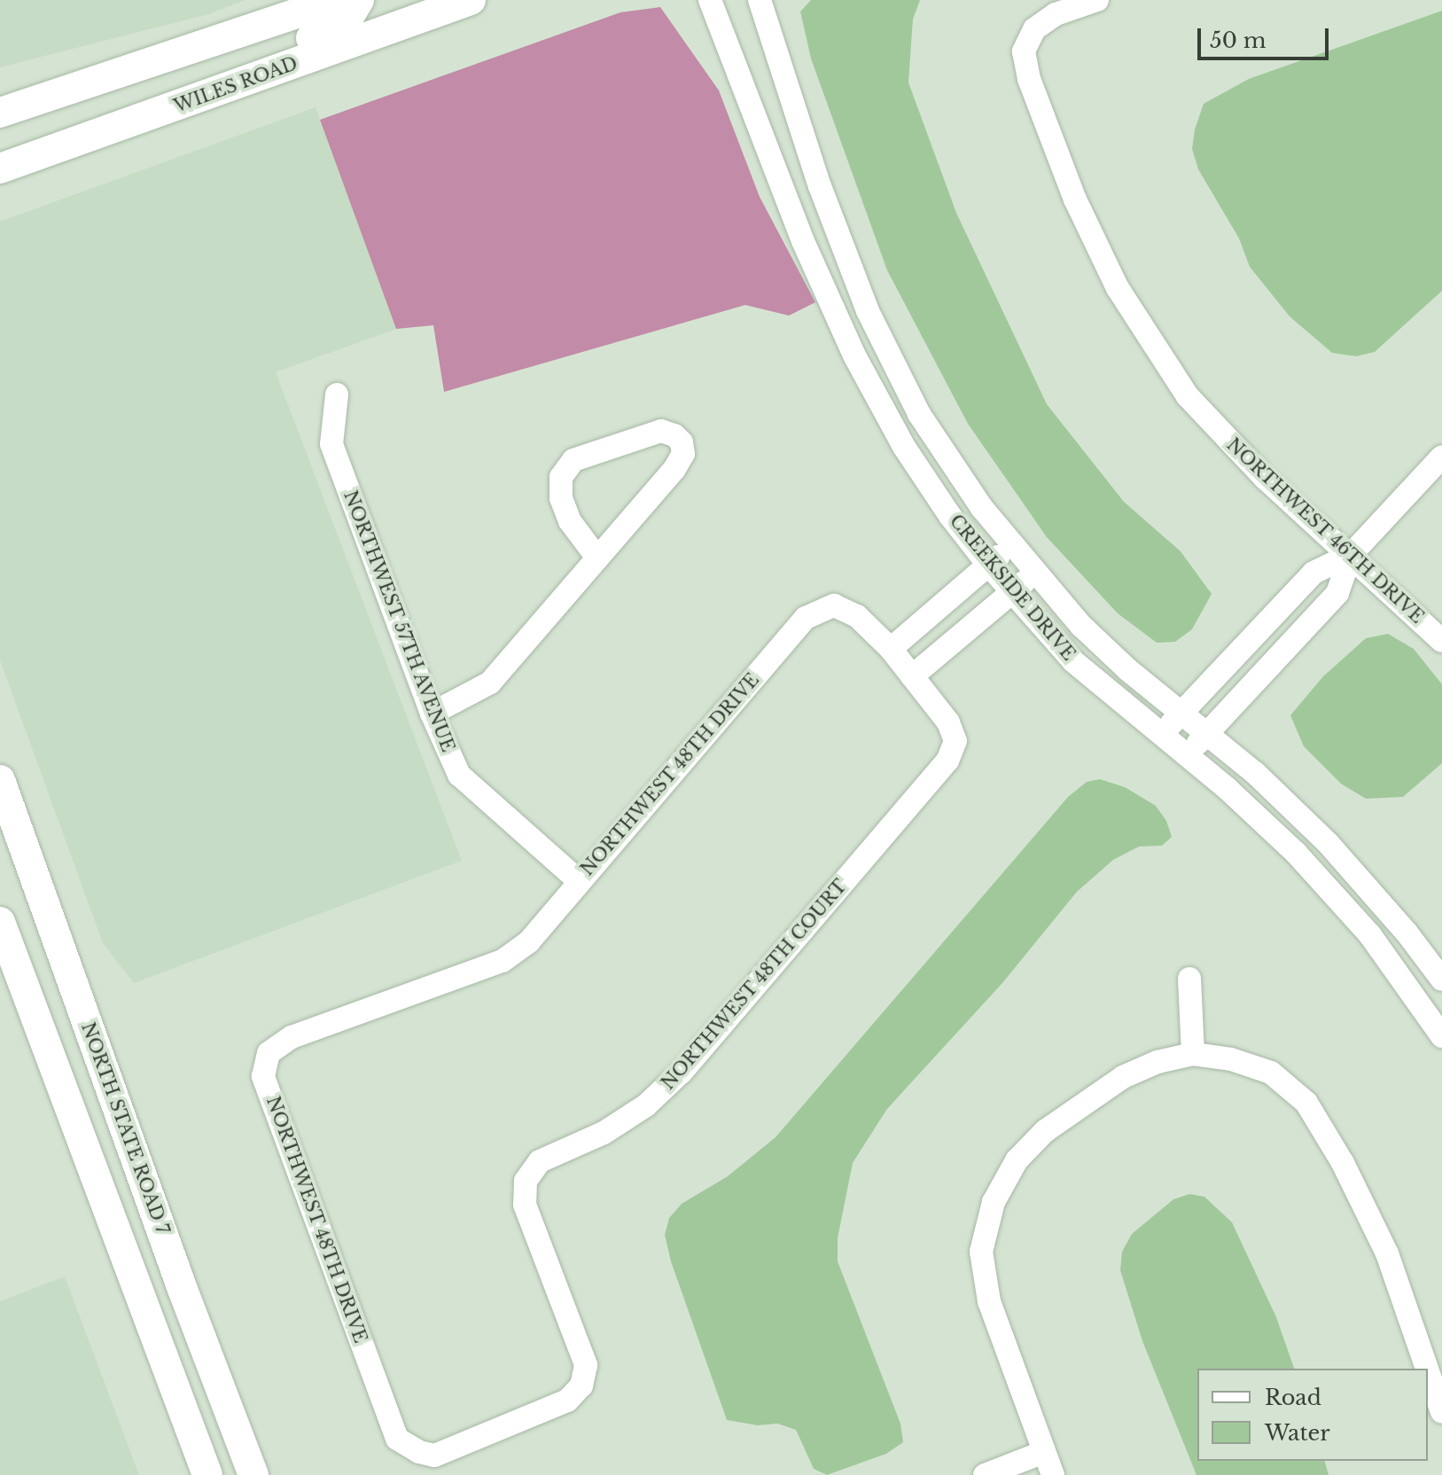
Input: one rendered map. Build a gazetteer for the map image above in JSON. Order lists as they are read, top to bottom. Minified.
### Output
{"streets":{"main road":["WILES ROAD","NORTH STATE ROAD 7"],"street":["NORTHWEST 46TH DRIVE","CREEKSIDE DRIVE","NORTHWEST 57TH AVENUE","NORTHWEST 48TH DRIVE","NORTHWEST 48TH COURT"]},"crossings":[["NORTHWEST 57TH AVENUE","NORTHWEST 48TH DRIVE"],["NORTHWEST 48TH DRIVE","NORTHWEST 48TH COURT"]],"legend":["Road","Water"],"scale_bar":"50 m"}
